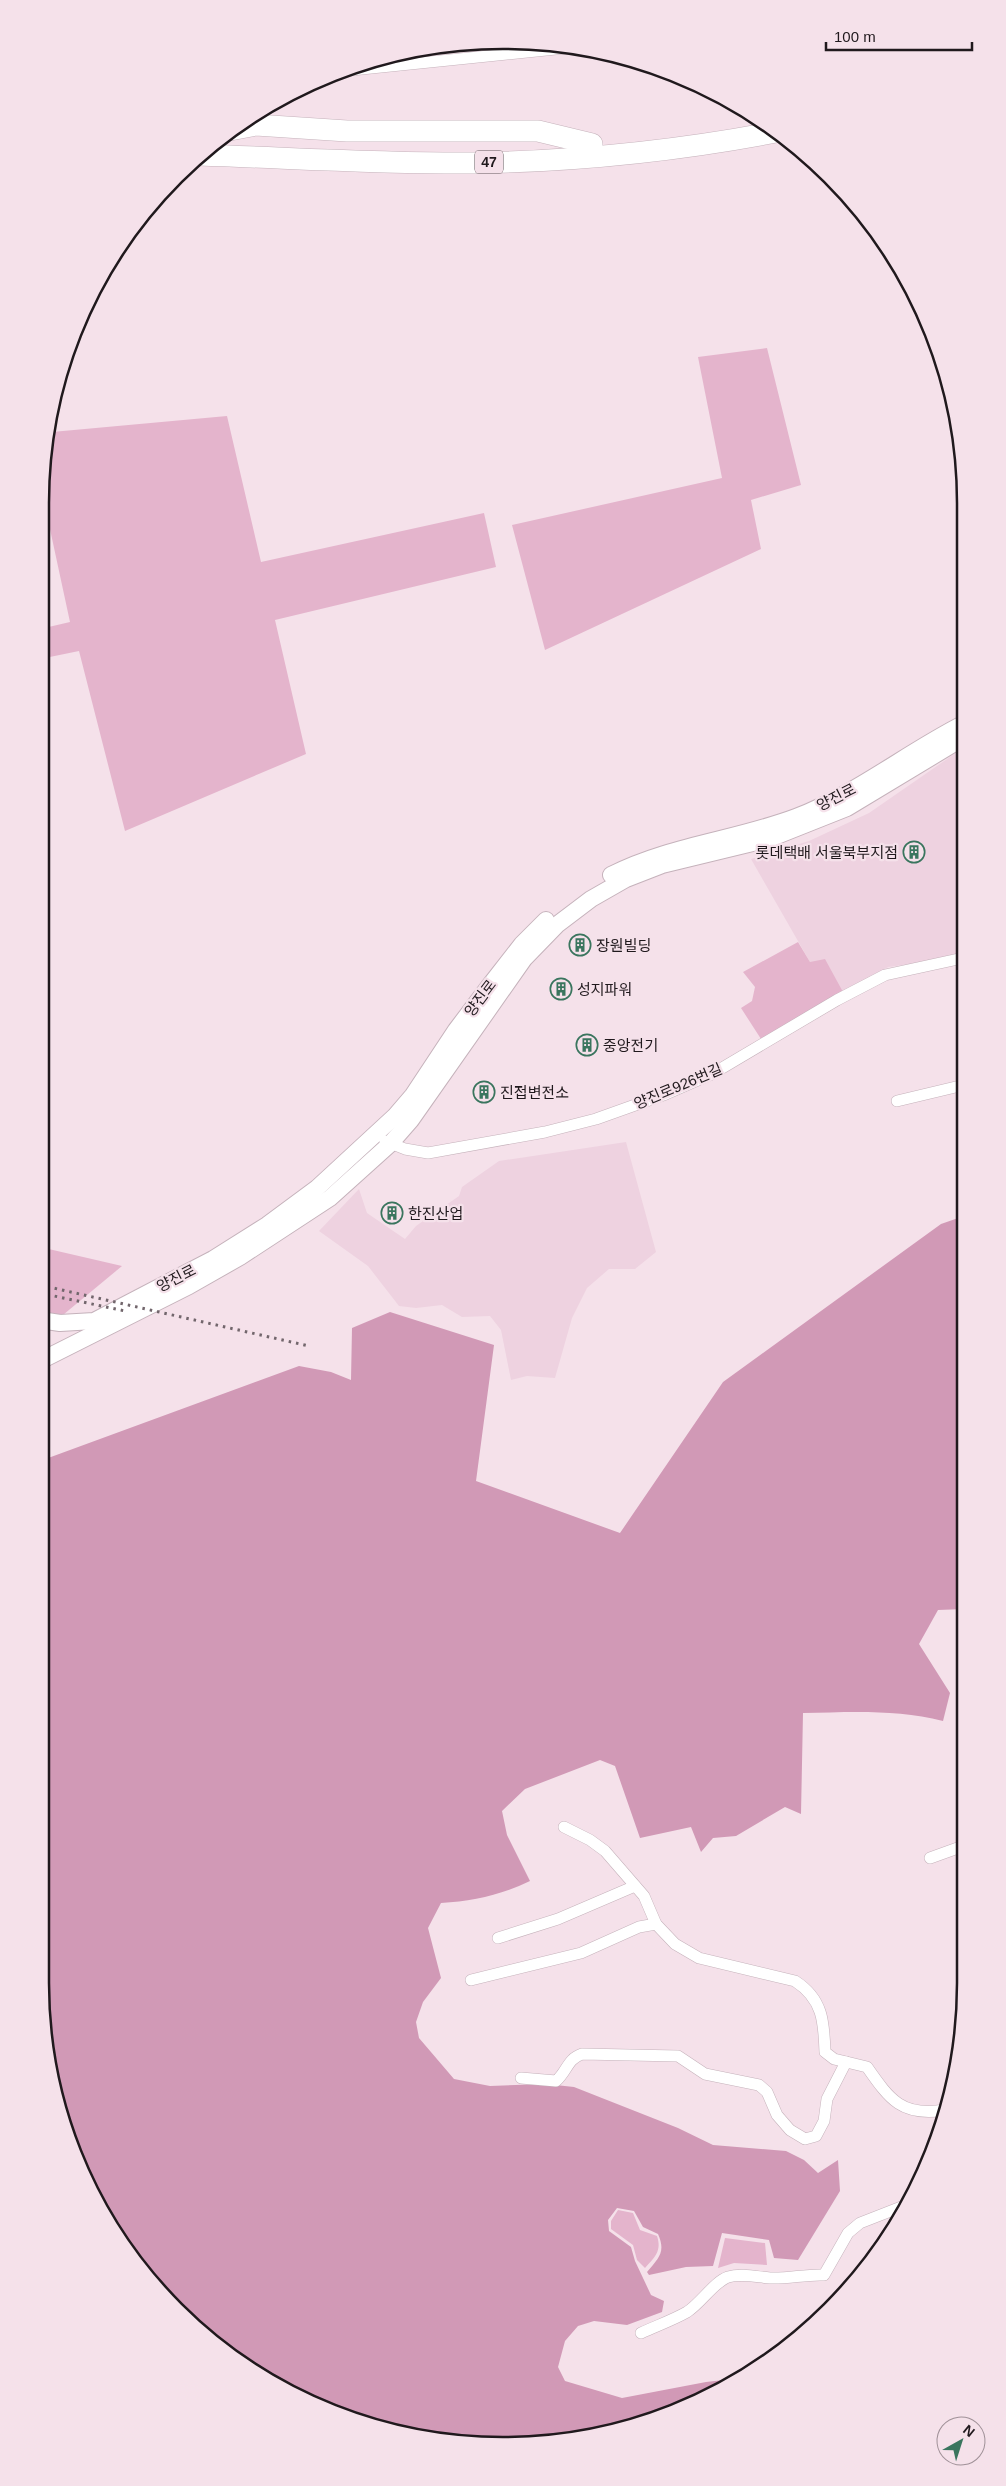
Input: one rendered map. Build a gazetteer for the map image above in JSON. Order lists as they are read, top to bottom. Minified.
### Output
{"streets":{"highway":["47"],"main road":["양진로"],"street":["양진로926번길"]},"crossings":[["양진로","양진로926번길"]],"places":{"building":["롯데택배 서울북부지점","장원빌딩","성지파워","중앙전기","진접변전소","한진산업"]},"scale_bar":"100 m","north":"top right"}
